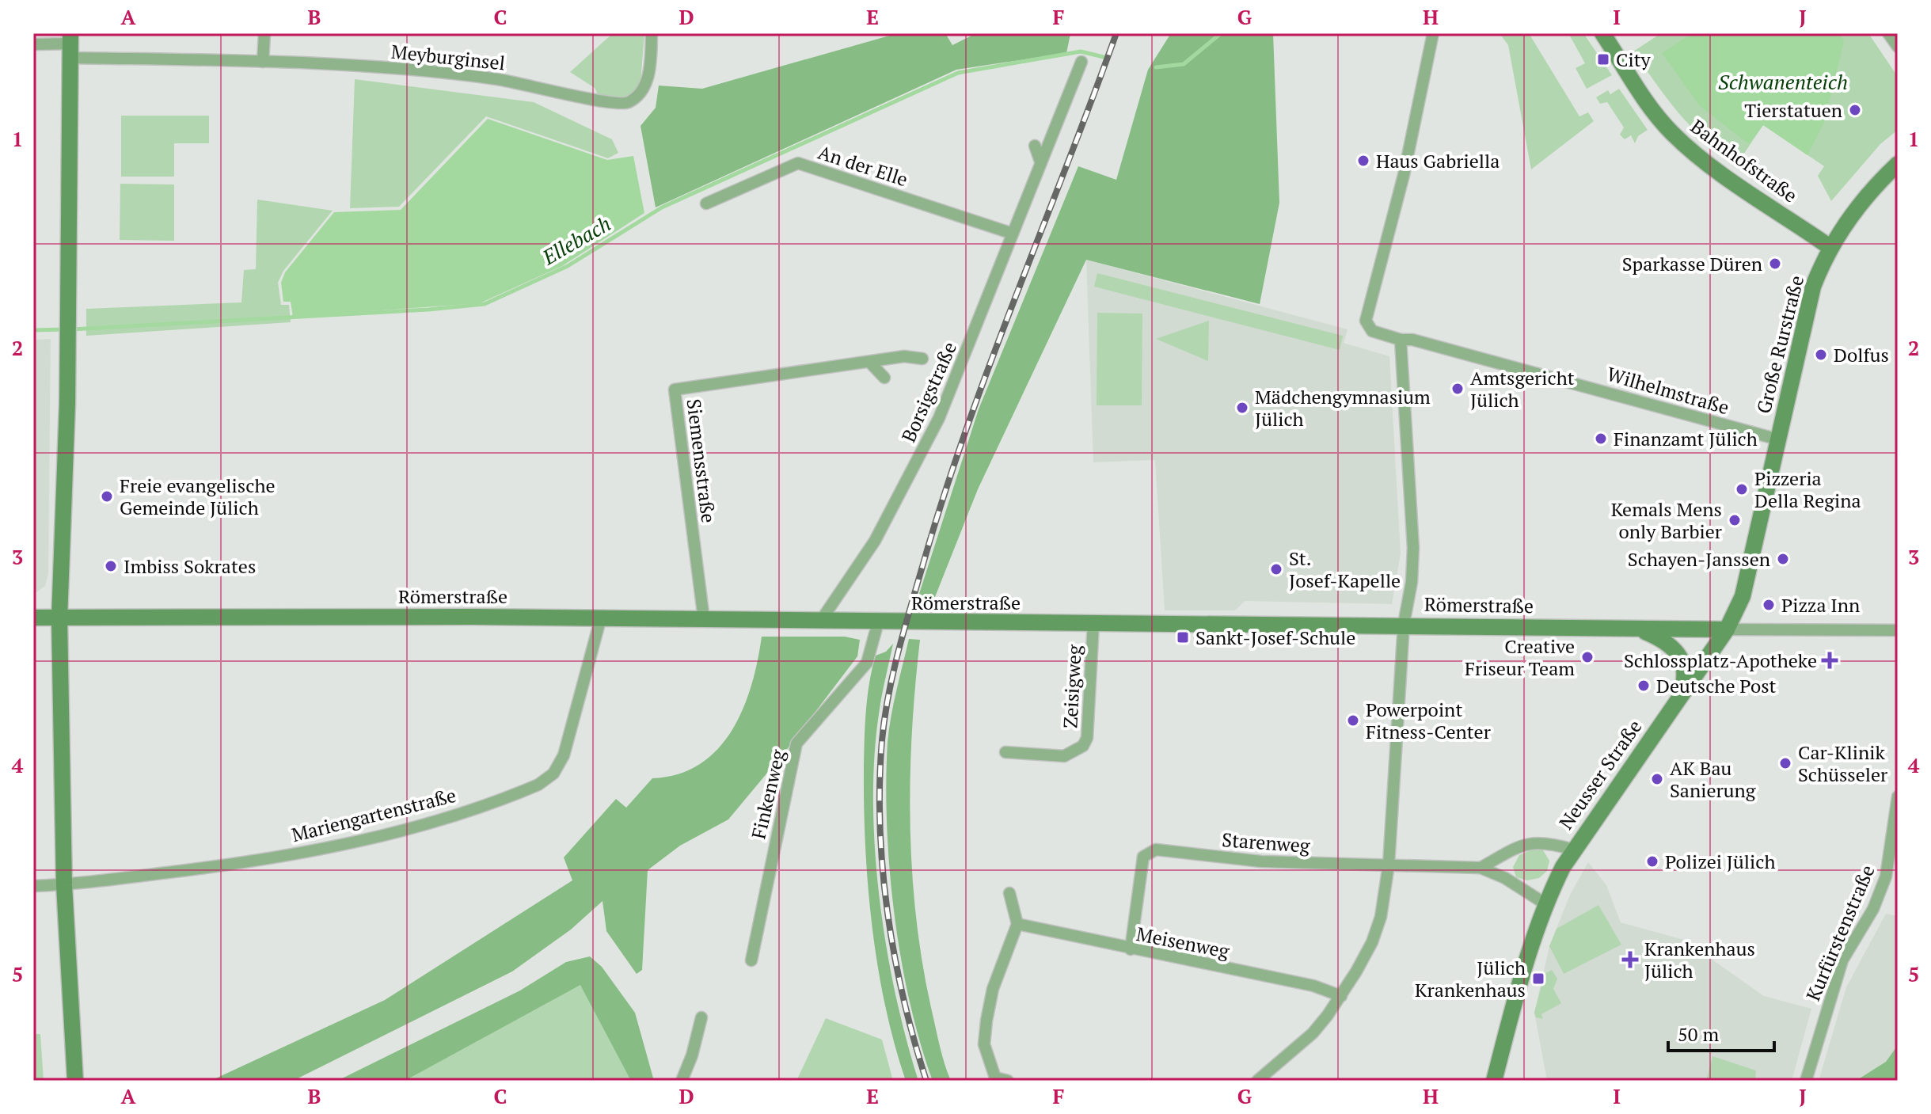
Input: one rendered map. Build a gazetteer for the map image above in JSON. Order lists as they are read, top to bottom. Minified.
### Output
{"streets":{"main road":["Bahnhofstraße","Große Rurstraße","Römerstraße","Neusser Straße"],"street":["Meyburginsel","An der Elle","Wilhelmstraße","Borsigstraße","Siemensstraße","Zeisigweg","Finkenweg","Mariengartenstraße","Starenweg","Kurfürstenstraße","Meisenweg"]},"crossings":[["Bahnhofstraße","Große Rurstraße"],["An der Elle","Borsigstraße"],["Große Rurstraße","Wilhelmstraße"],["Große Rurstraße","Römerstraße"],["Große Rurstraße","Neusser Straße"],["Borsigstraße","Römerstraße"],["Siemensstraße","Römerstraße"],["Römerstraße","Zeisigweg"],["Römerstraße","Neusser Straße"],["Römerstraße","Finkenweg"],["Römerstraße","Mariengartenstraße"],["Starenweg","Meisenweg"]],"water":["Schwanenteich","Ellebach"],"places":{"transit":["City","Sankt-Josef-Schule","Jülich Krankenhaus"],"other":["Tierstatuen","Haus Gabriella","Sparkasse Düren","Dolfus","Amtsgericht Jülich","Mädchengymnasium Jülich","Finanzamt Jülich","Pizzeria Della Regina","Freie evangelische Gemeinde Jülich","Kemals Mens only Barbier","Schayen-Janssen","Imbiss Sokrates","St. Josef-Kapelle","Pizza Inn","Creative Friseur Team","Deutsche Post","Powerpoint Fitness-Center","Car-Klinik Schüsseler","AK Bau Sanierung","Polizei Jülich"],"health":["Schlossplatz-Apotheke","Krankenhaus Jülich"]},"scale_bar":"50 m","grid":{"columns":["A","B","C","D","E","F","G","H","I","J"],"rows":["1","2","3","4","5"]}}
